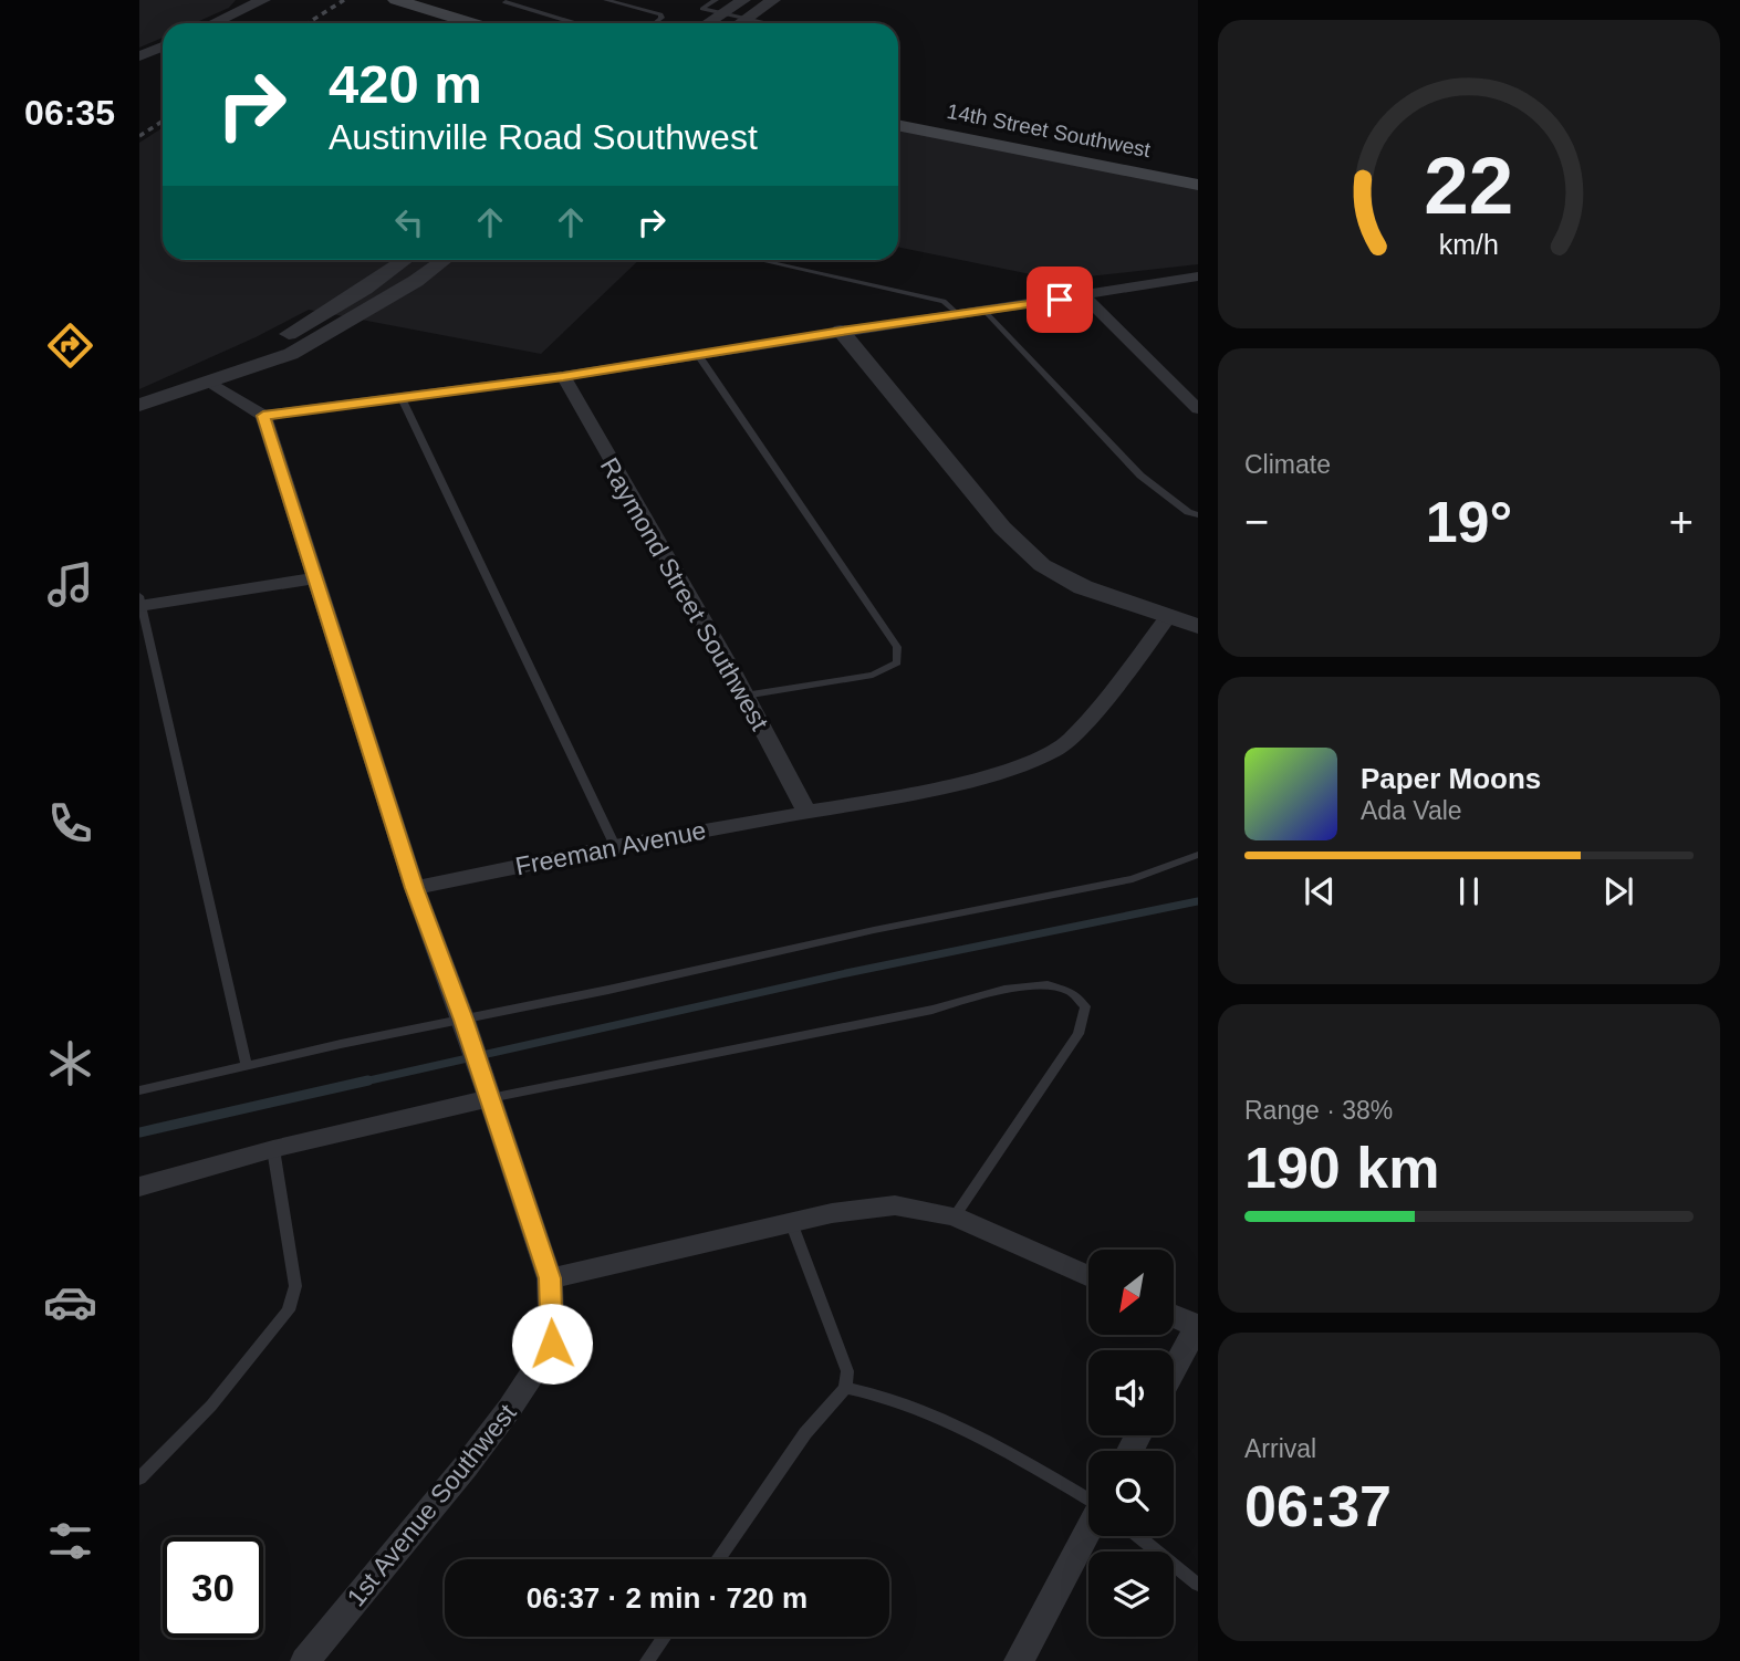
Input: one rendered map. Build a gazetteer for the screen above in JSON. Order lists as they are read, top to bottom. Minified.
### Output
{"streets":{"main road":["14th Street Southwest"],"street":["Raymond Street Southwest","Freeman Avenue","1st Avenue Southwest"]},"crossings":[["Raymond Street Southwest","Freeman Avenue"],["Freeman Avenue","1st Avenue Southwest"]],"north":"bottom left","page":{"tabs":"06:35","turn":["420 m","Austinville Road Southwest"],"tile":["Climate",["Range · 38%","190 km"],["Arrival","06:37"]],"heat":["−","19°","+"],"song":["Paper Moons","Ada Vale"],"limit":"30","trip":"06:37 · 2 min · 720 m","gauge":["22","km/h"]}}
